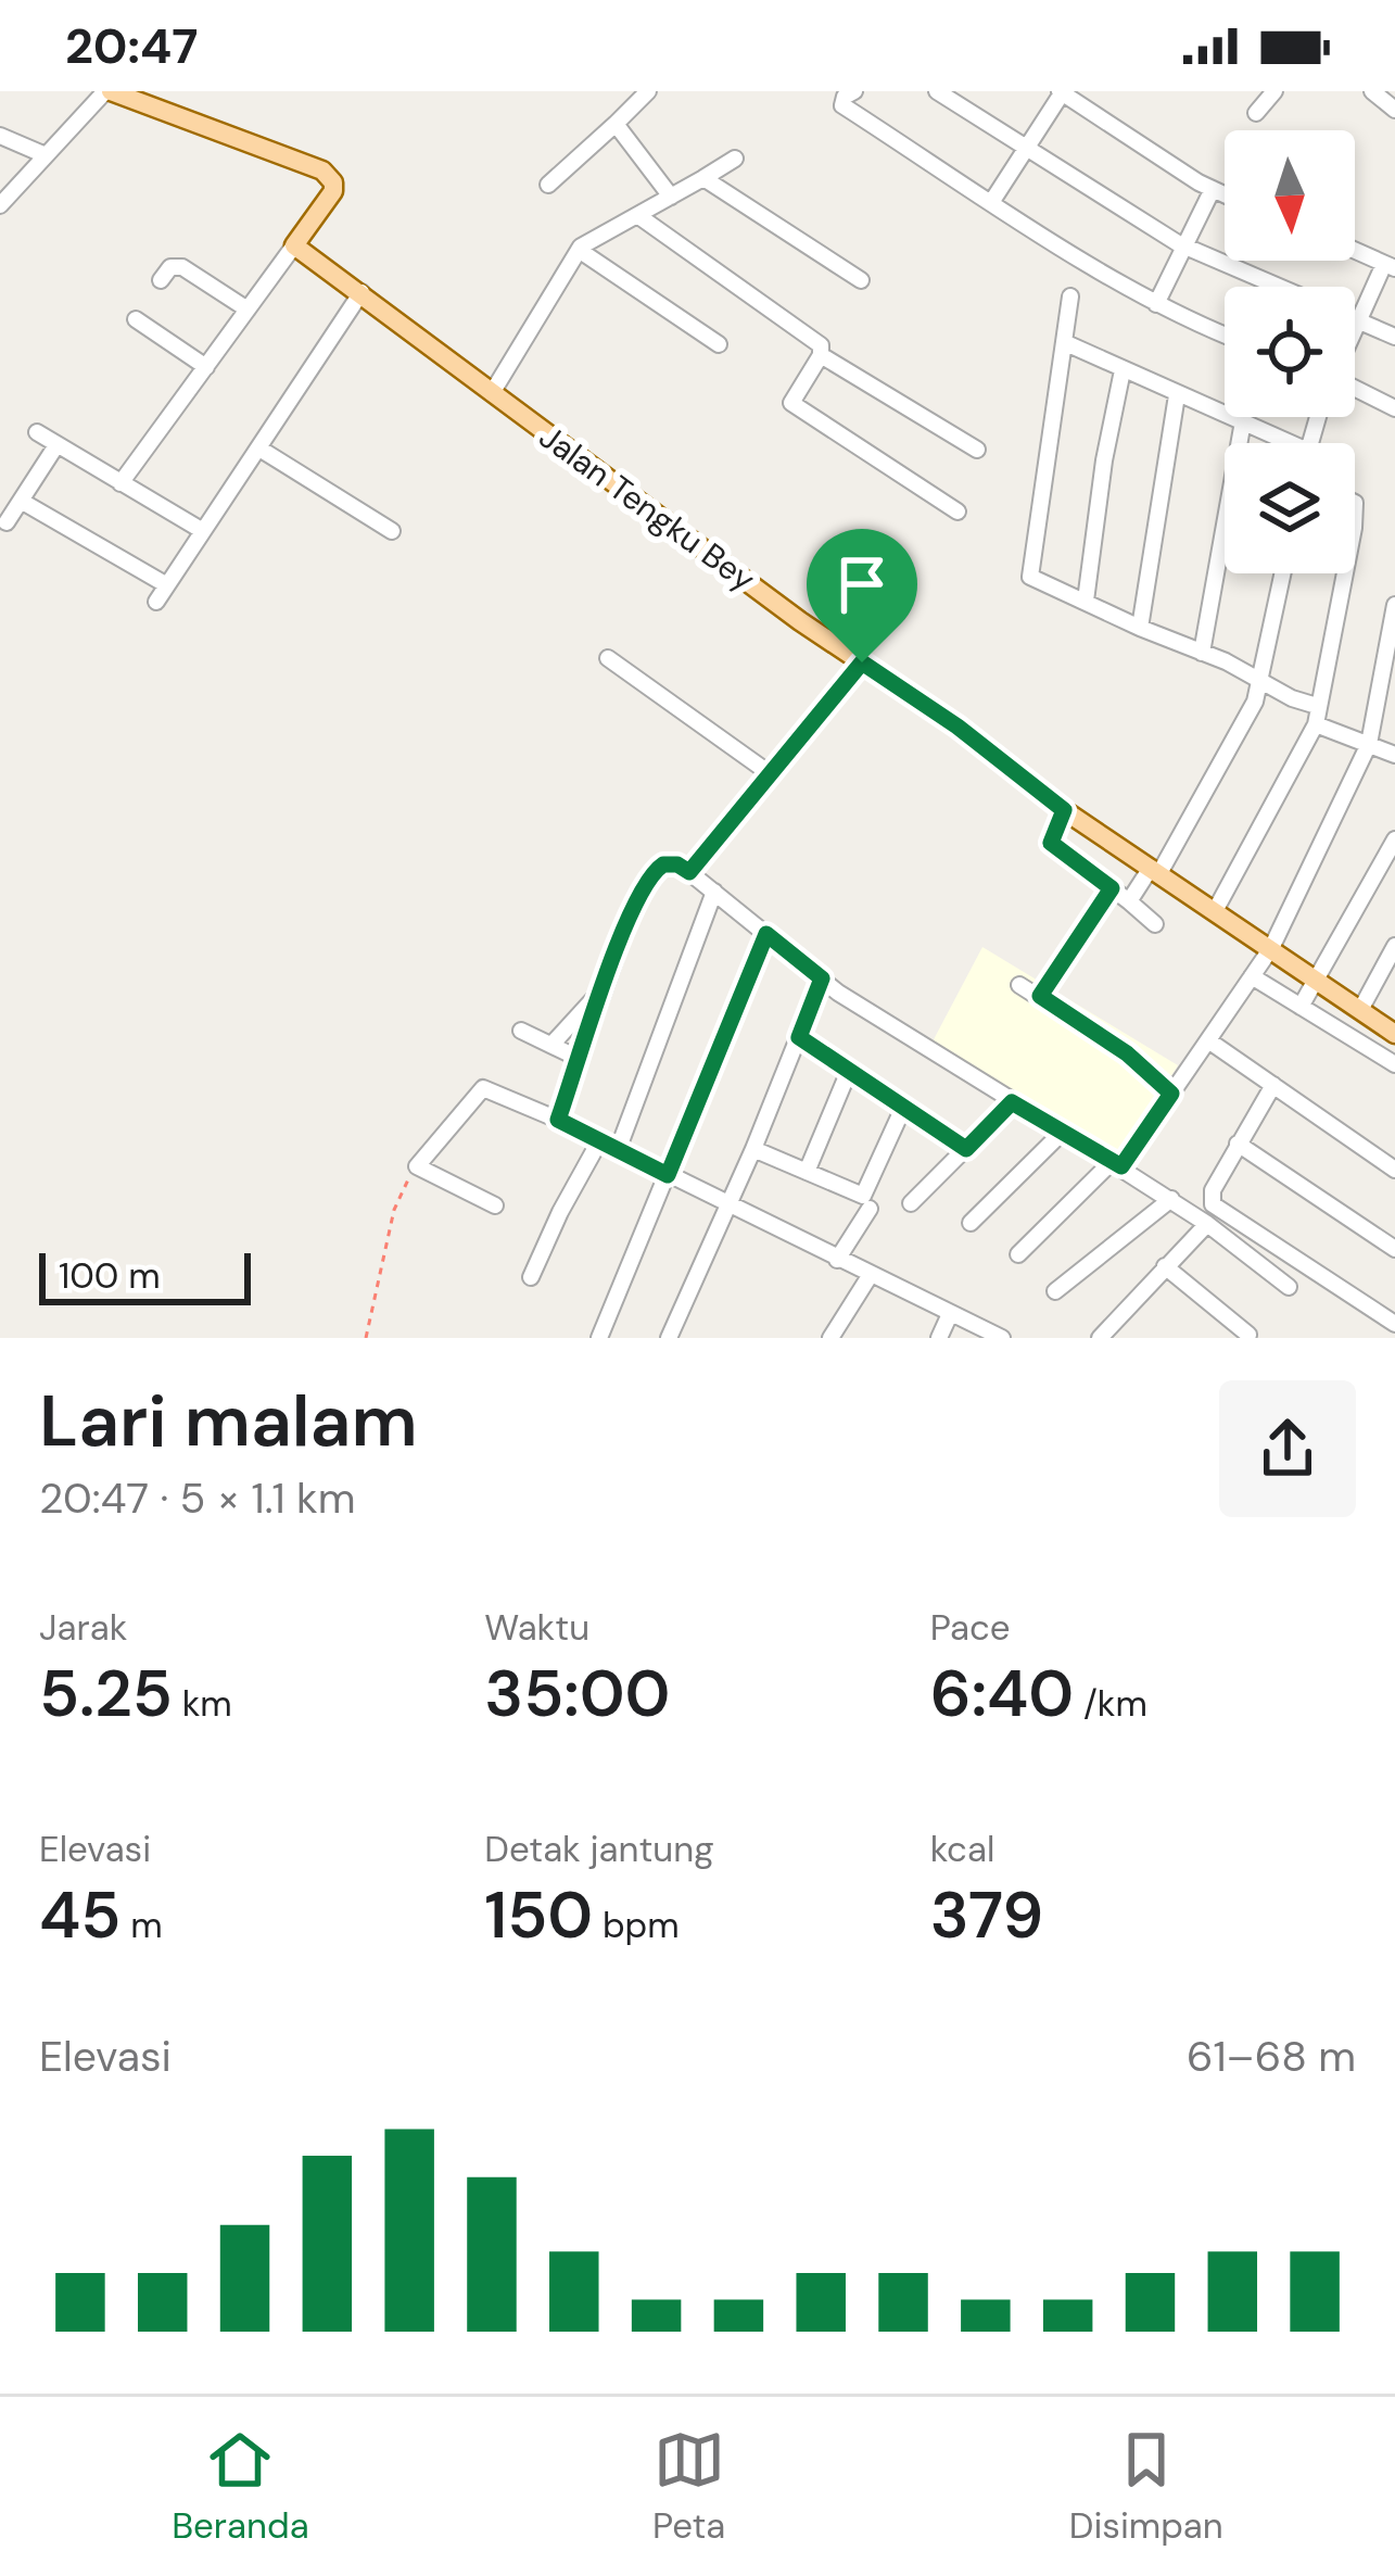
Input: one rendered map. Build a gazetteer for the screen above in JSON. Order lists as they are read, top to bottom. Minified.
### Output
{"streets":{"main road":["Jalan Tengku Bey"]},"scale_bar":"100 m","north":"bottom","page":{"status":"20:47","scale":"100 m","heading":["Lari malam","20:47 · 5 × 1.1 km"],"stats":[["Jarak","5.25 km"],["Waktu","35:00"],["Pace","6:40 /km"],["Elevasi","45 m"],["Detak jantung","150 bpm"],["kcal","379"]],"chart":["Elevasi","61–68 m"],"tabs":["Beranda","Peta","Disimpan"]}}
